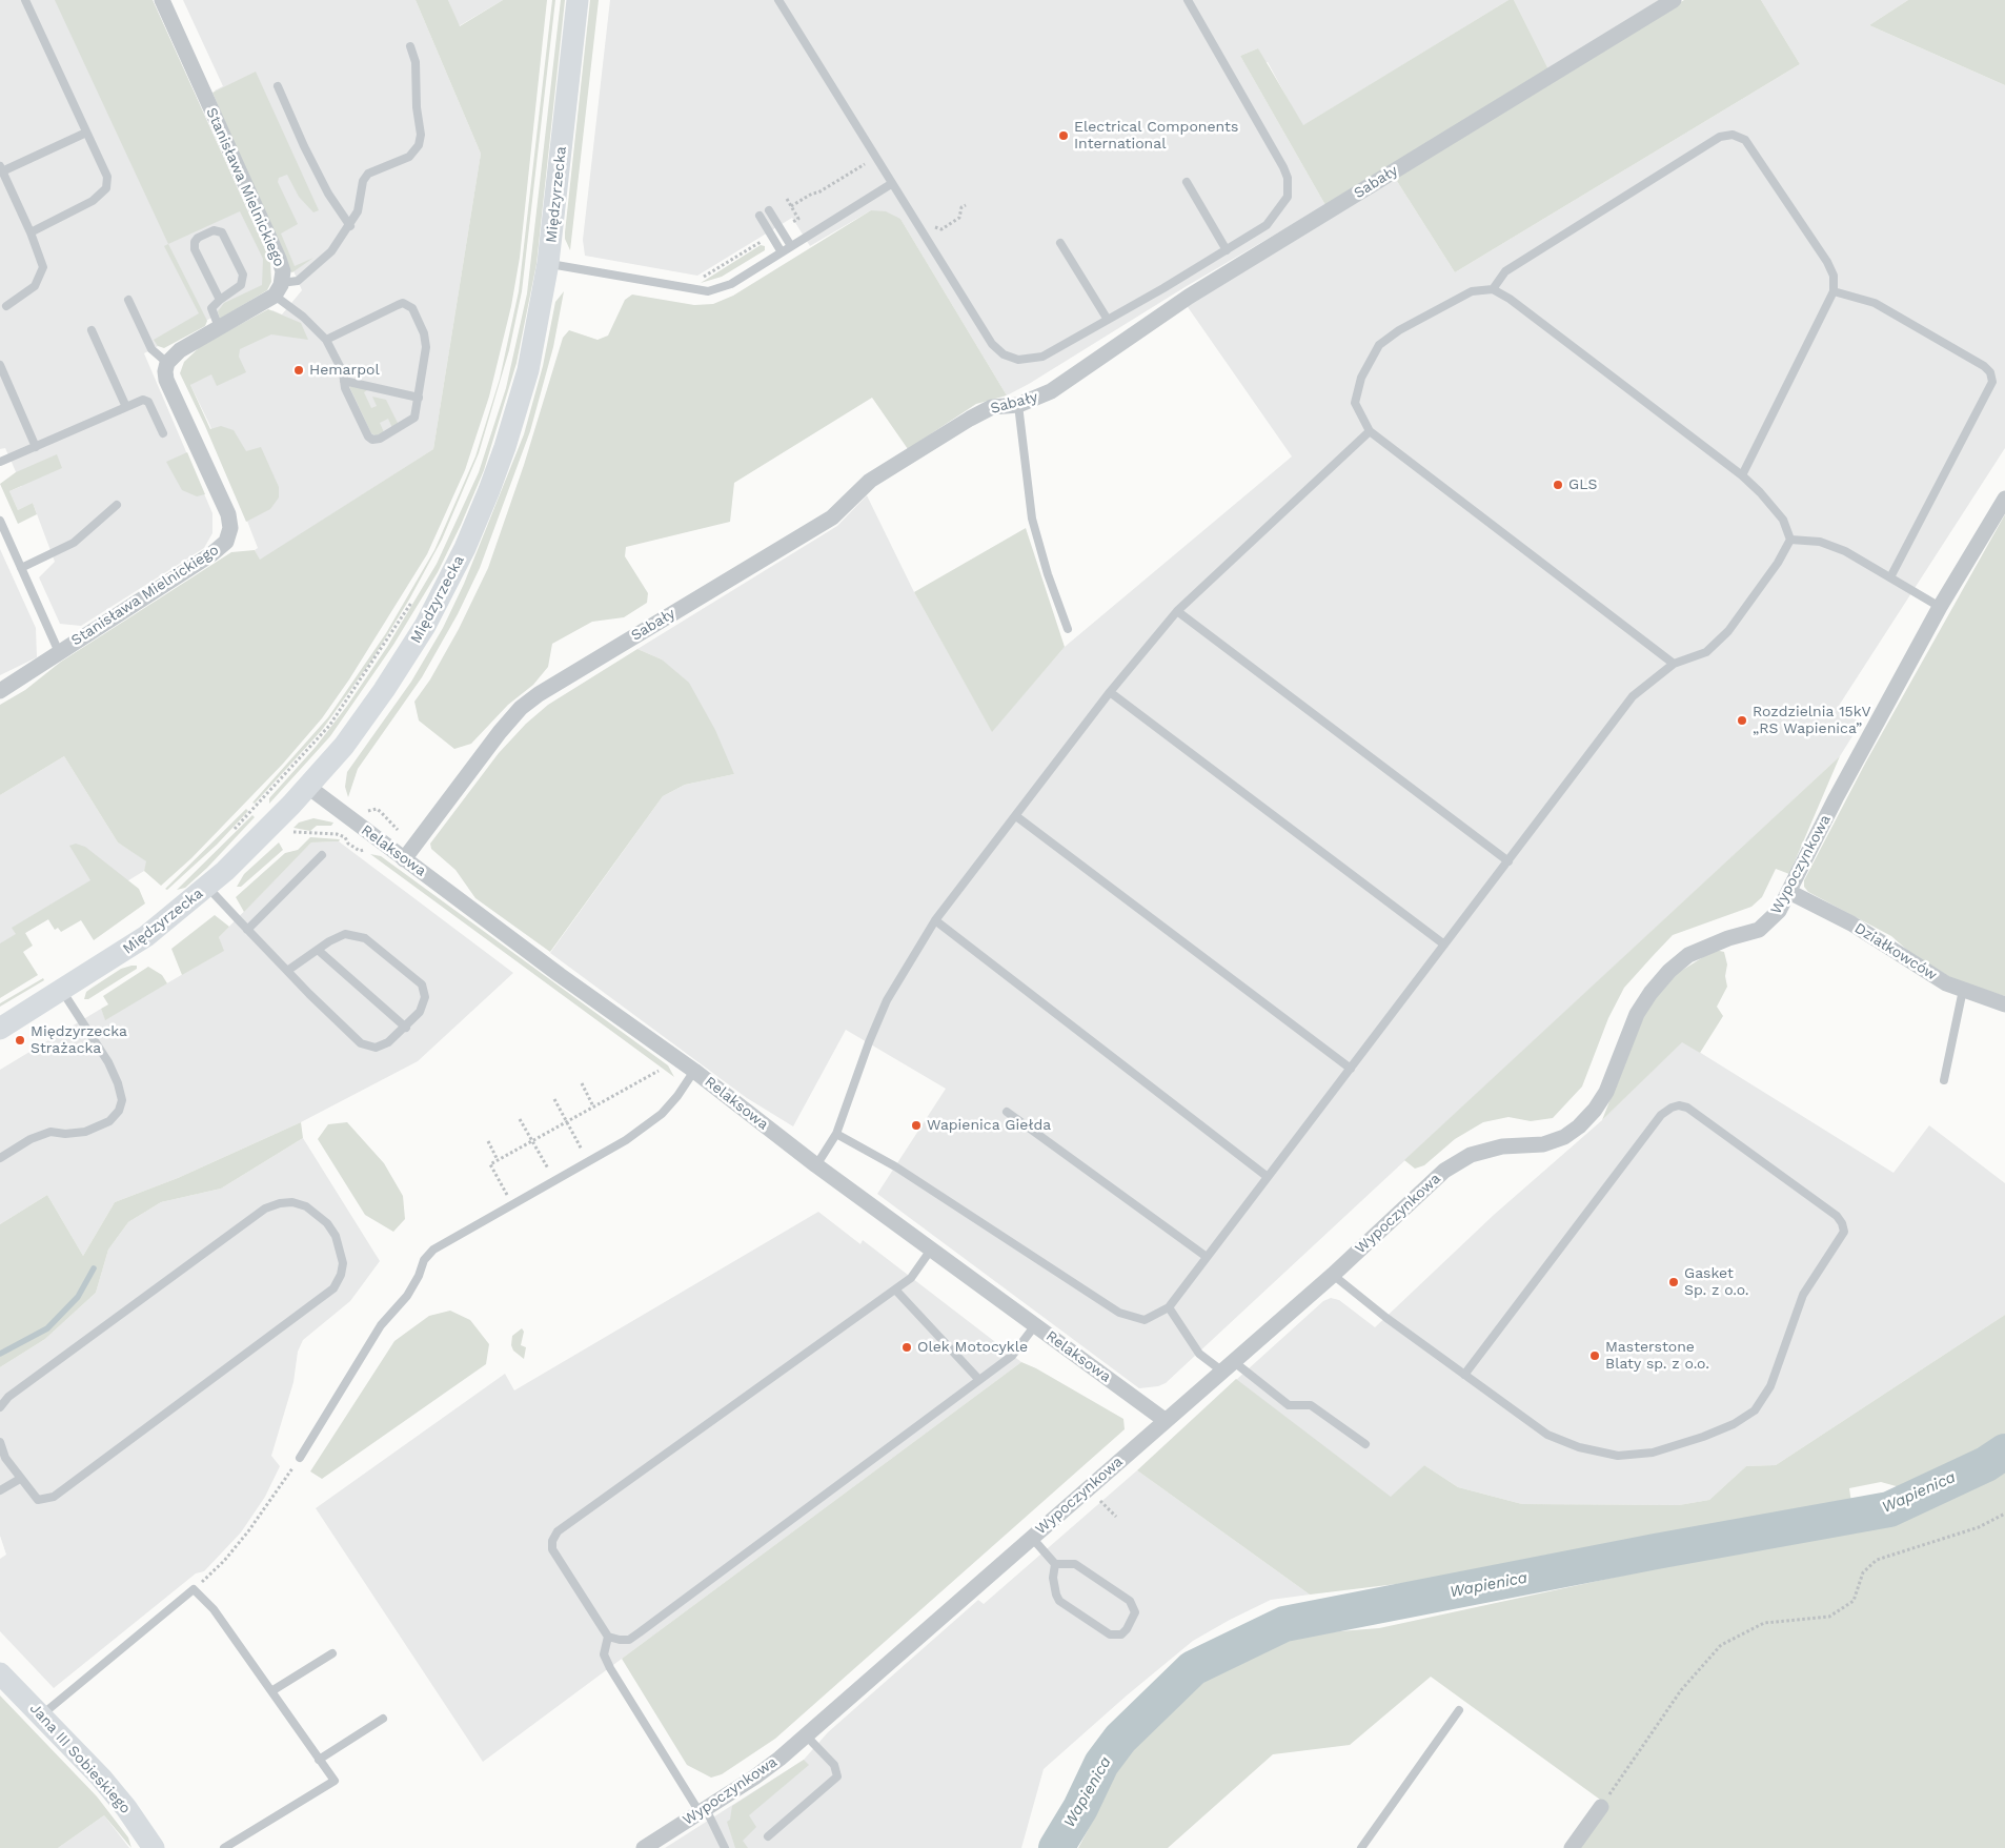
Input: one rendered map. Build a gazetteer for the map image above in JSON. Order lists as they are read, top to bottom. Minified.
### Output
{"streets":{"main road":["Międzyrzecka","Jana III Sobieskiego"],"street":["Sabały","Stanisława Mielnickiego","Relaksowa","Wypoczynkowa","Działkowców"]},"crossings":[["Sabały","Relaksowa"],["Międzyrzecka","Relaksowa"],["Relaksowa","Wypoczynkowa"],["Wypoczynkowa","Działkowców"]],"water":["Wapienica"],"places":["Electrical Components International","Hemarpol","GLS","Rozdzielnia 15kV „RS Wapienica”","Międzyrzecka Strażacka","Wapienica Giełda","Gasket Sp. z o.o.","Olek Motocykle","Masterstone Blaty sp. z o.o."]}
